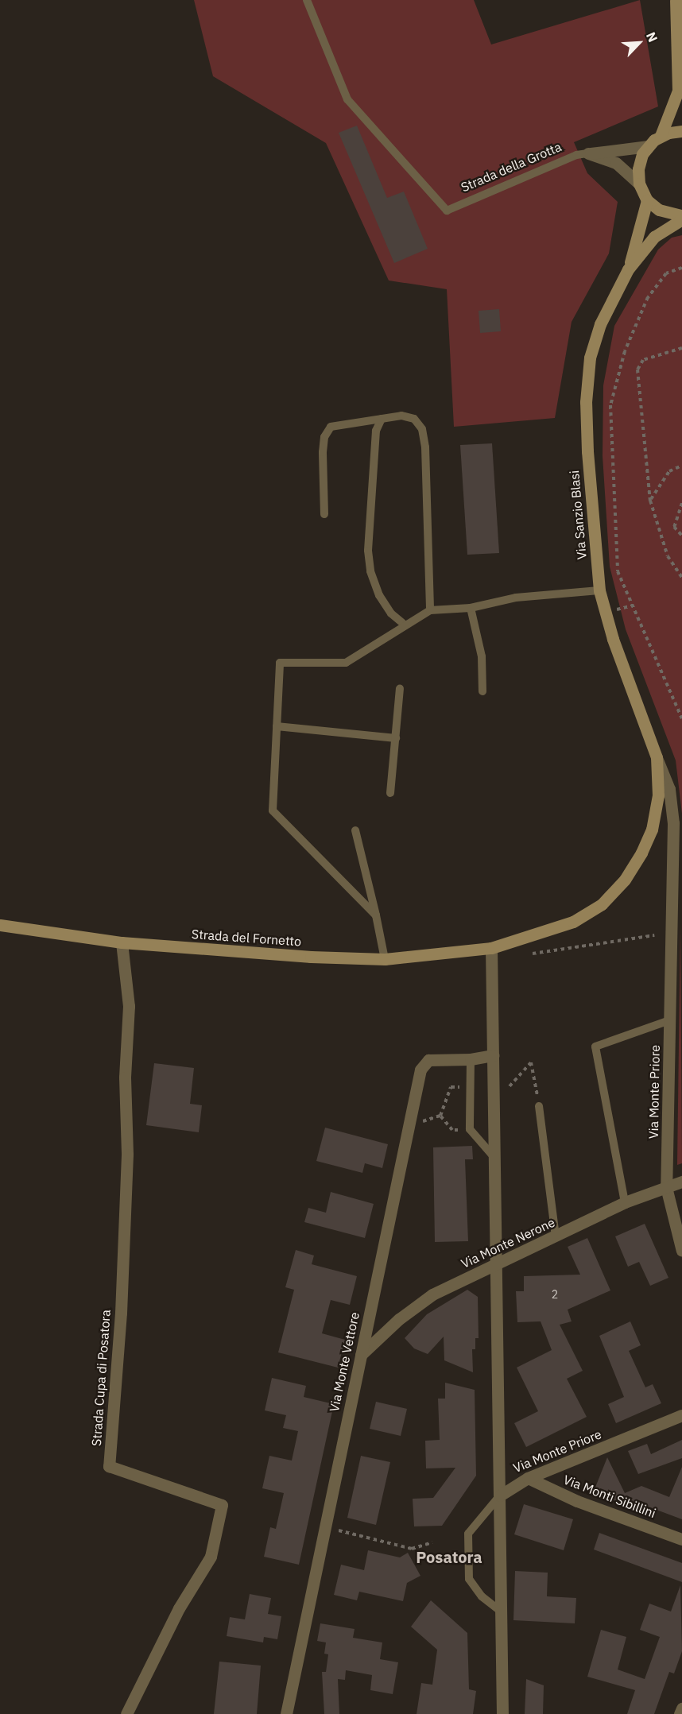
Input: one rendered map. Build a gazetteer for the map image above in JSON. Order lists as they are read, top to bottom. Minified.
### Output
{"streets":{"street":["Strada della Grotta","Via Sanzio Blasi","Strada del Fornetto","Via Monte Priore","Via Monte Nerone","Via Monte Vettore","Strada Cupa di Posatora","Via Monti Sibillini"]},"crossings":[["Via Sanzio Blasi","Strada del Fornetto"],["Via Sanzio Blasi","Via Monte Priore"],["Strada del Fornetto","Strada Cupa di Posatora"],["Via Monte Priore","Via Monte Nerone"],["Via Monte Priore","Via Monti Sibillini"],["Via Monte Nerone","Via Monte Vettore"]],"districts":["Posatora"],"house_numbers":["2"],"north":"top right"}
